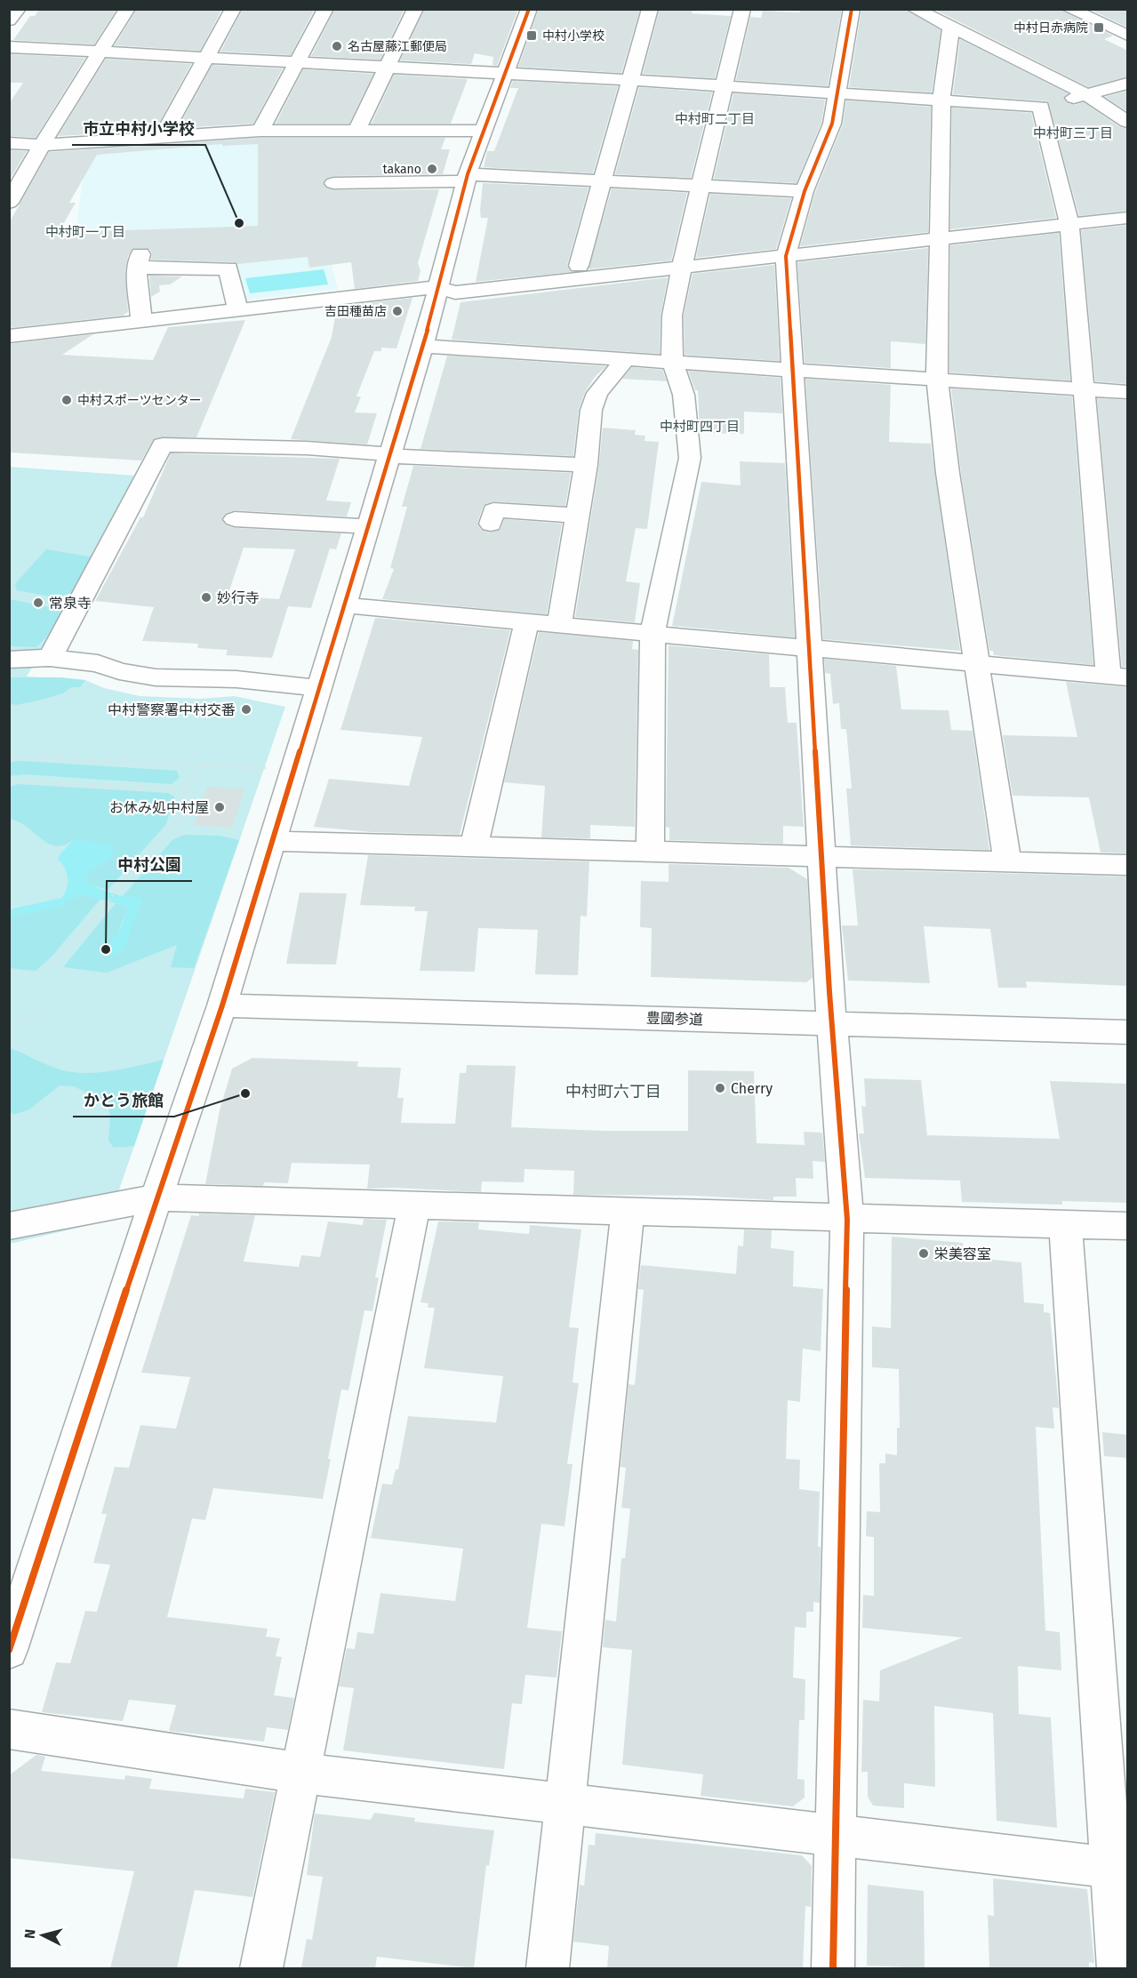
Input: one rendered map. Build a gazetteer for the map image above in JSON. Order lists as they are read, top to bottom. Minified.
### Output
{"streets":{"street":["豊國参道"]},"districts":["中村町二丁目","中村町三丁目","中村町一丁目","中村町四丁目","中村町六丁目"],"places":{"transit":["中村日赤病院","中村小学校"],"other":["名古屋藤江郵便局","takano","市立中村小学校","吉田種苗店","中村スポーツセンター","妙行寺","常泉寺","中村警察署中村交番","お休み処中村屋","中村公園","Cherry","かとう旅館","栄美容室"]},"north":"left"}
